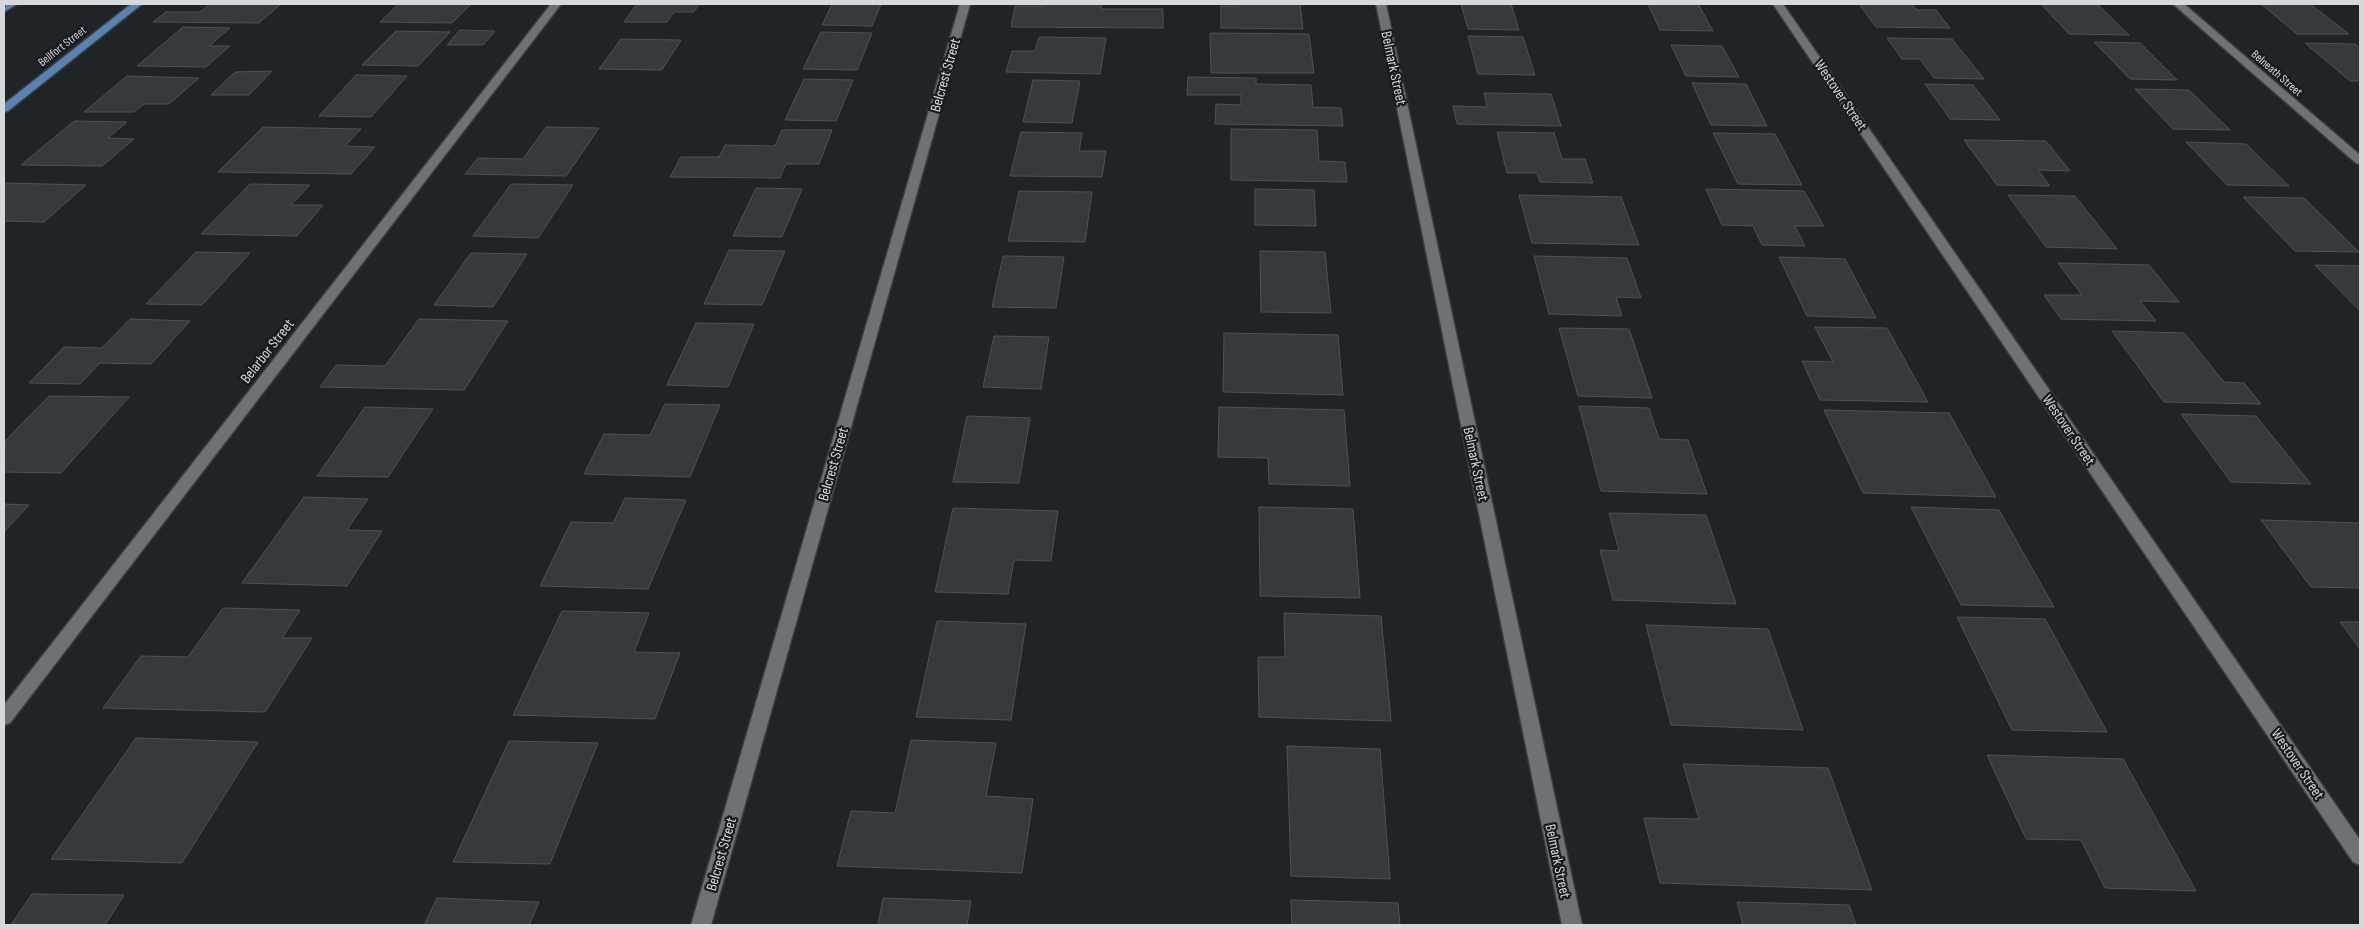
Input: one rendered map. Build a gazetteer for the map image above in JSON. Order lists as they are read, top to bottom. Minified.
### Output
{"streets":{"main road":["Bellfort Street"],"street":["Belmark Street","Belneath Street","Belcrest Street","Westover Street","Belarbor Street"]}}
